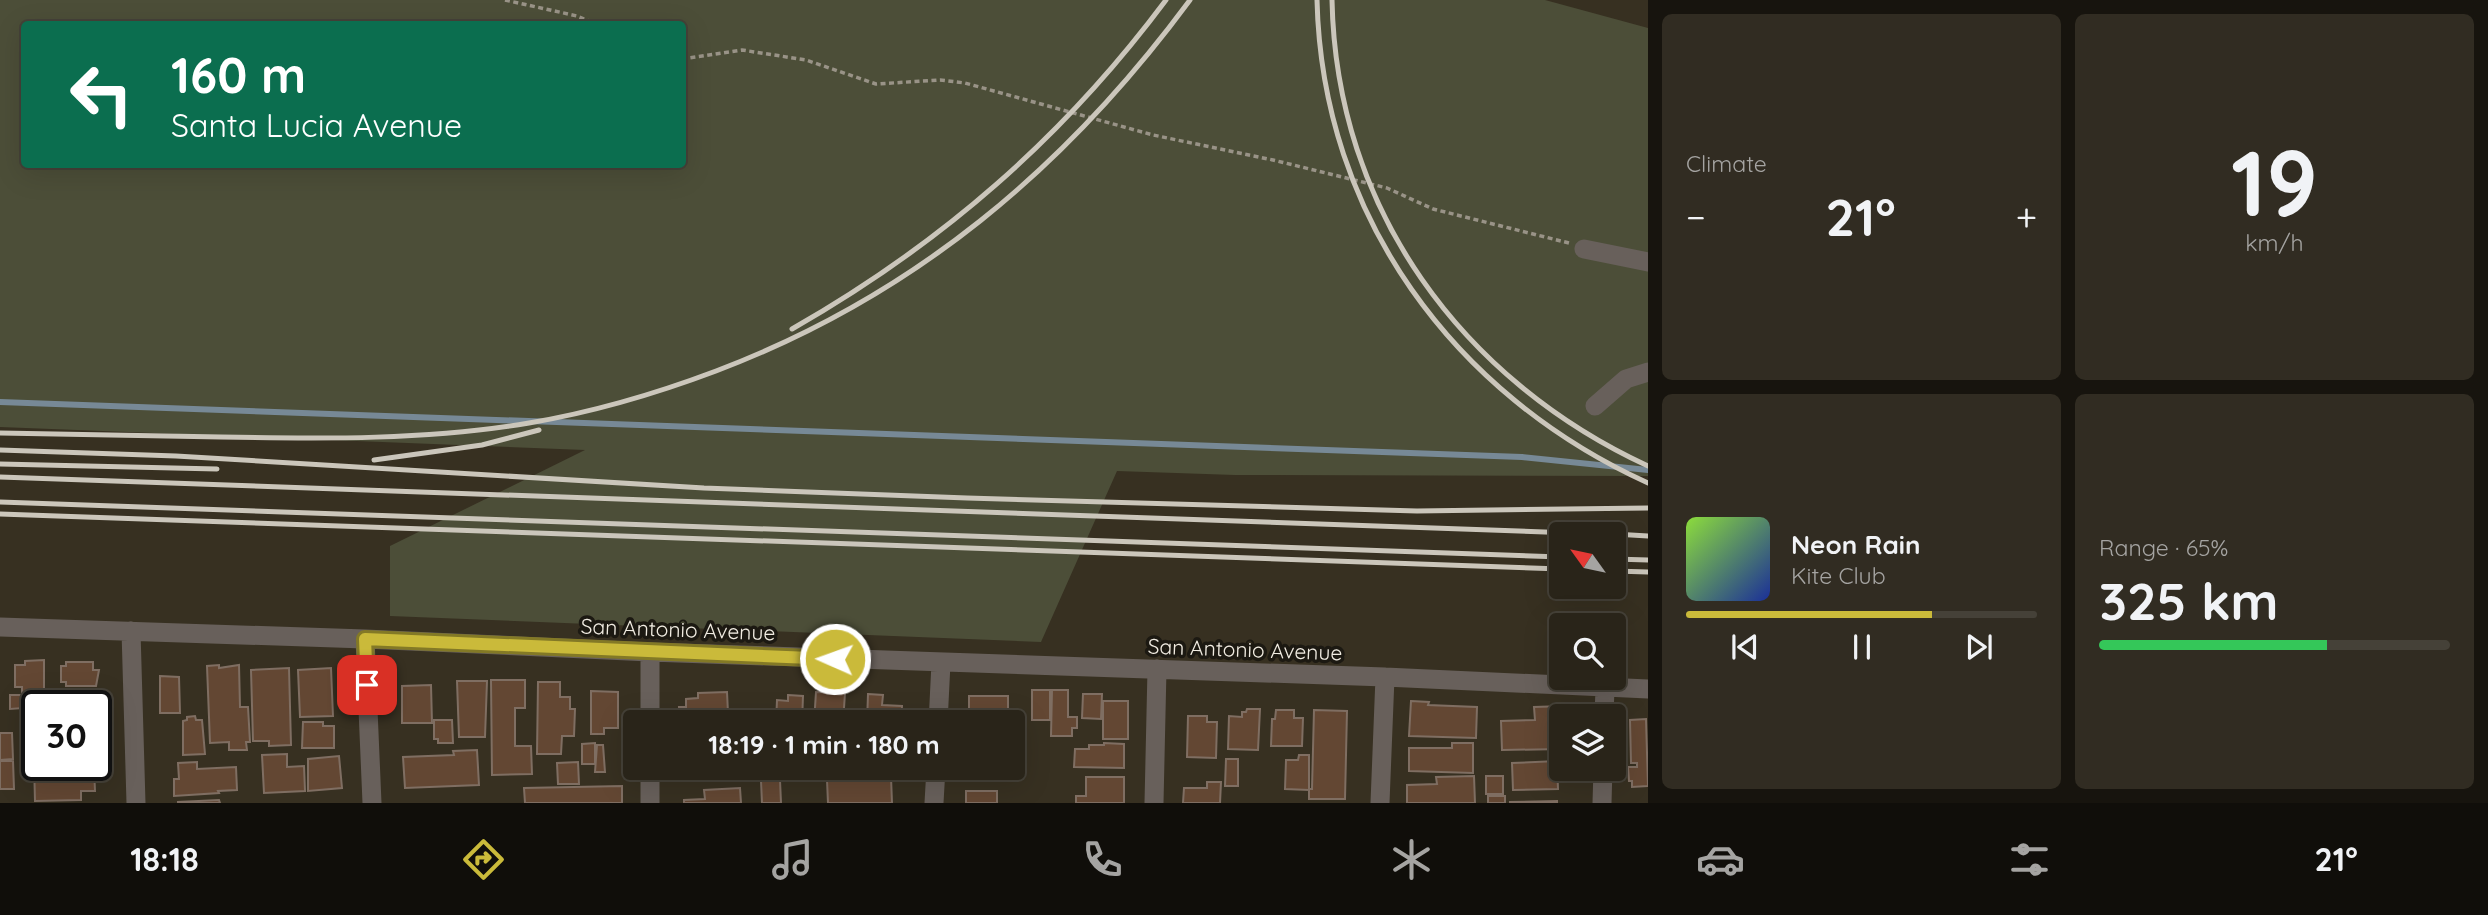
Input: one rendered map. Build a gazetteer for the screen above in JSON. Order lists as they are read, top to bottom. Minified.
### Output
{"streets":{"street":["San Antonio Avenue"]},"north":"top left","page":{"tile":["Climate",["19","km/h"],["Range · 65%","325 km"]],"turn":["160 m","Santa Lucia Avenue"],"heat":["−","21°","+"],"song":["Neon Rain","Kite Club"],"limit":"30","trip":"18:19 · 1 min · 180 m","tabs":["18:18","21°"]}}
